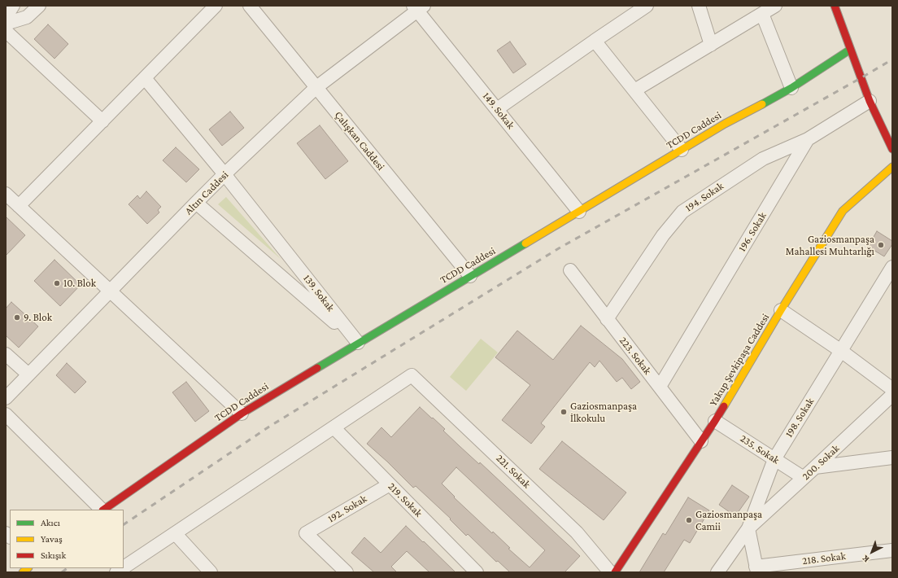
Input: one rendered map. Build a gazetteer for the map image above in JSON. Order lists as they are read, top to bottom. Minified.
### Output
{"streets":{"main road":["TCDD Caddesi","Yakup Şevkipaşa Caddesi"],"street":["149. Sokak","Çalışkan Caddesi","Altın Caddesi","194. Sokak","196. Sokak","139. Sokak","223. Sokak","198. Sokak","235. Sokak","200. Sokak","221. Sokak","219. Sokak","192. Sokak","218. Sokak"]},"crossings":[["149. Sokak","TCDD Caddesi"],["149. Sokak","Altın Caddesi"],["TCDD Caddesi","Çalışkan Caddesi"],["TCDD Caddesi","139. Sokak"],["Çalışkan Caddesi","Altın Caddesi"],["Altın Caddesi","139. Sokak"],["194. Sokak","196. Sokak"],["194. Sokak","223. Sokak"],["196. Sokak","223. Sokak"],["223. Sokak","Yakup Şevkipaşa Caddesi"],["Yakup Şevkipaşa Caddesi","235. Sokak"],["198. Sokak","235. Sokak"],["198. Sokak","200. Sokak"],["235. Sokak","200. Sokak"],["221. Sokak","219. Sokak"],["219. Sokak","192. Sokak"]],"places":["Gaziosmanpaşa Mahallesi Muhtarlığı","10. Blok","9. Blok","Gaziosmanpaşa İlkokulu","Gaziosmanpaşa Camii"],"legend":["Akıcı","Yavaş","Sıkışık"],"north":"bottom left"}
